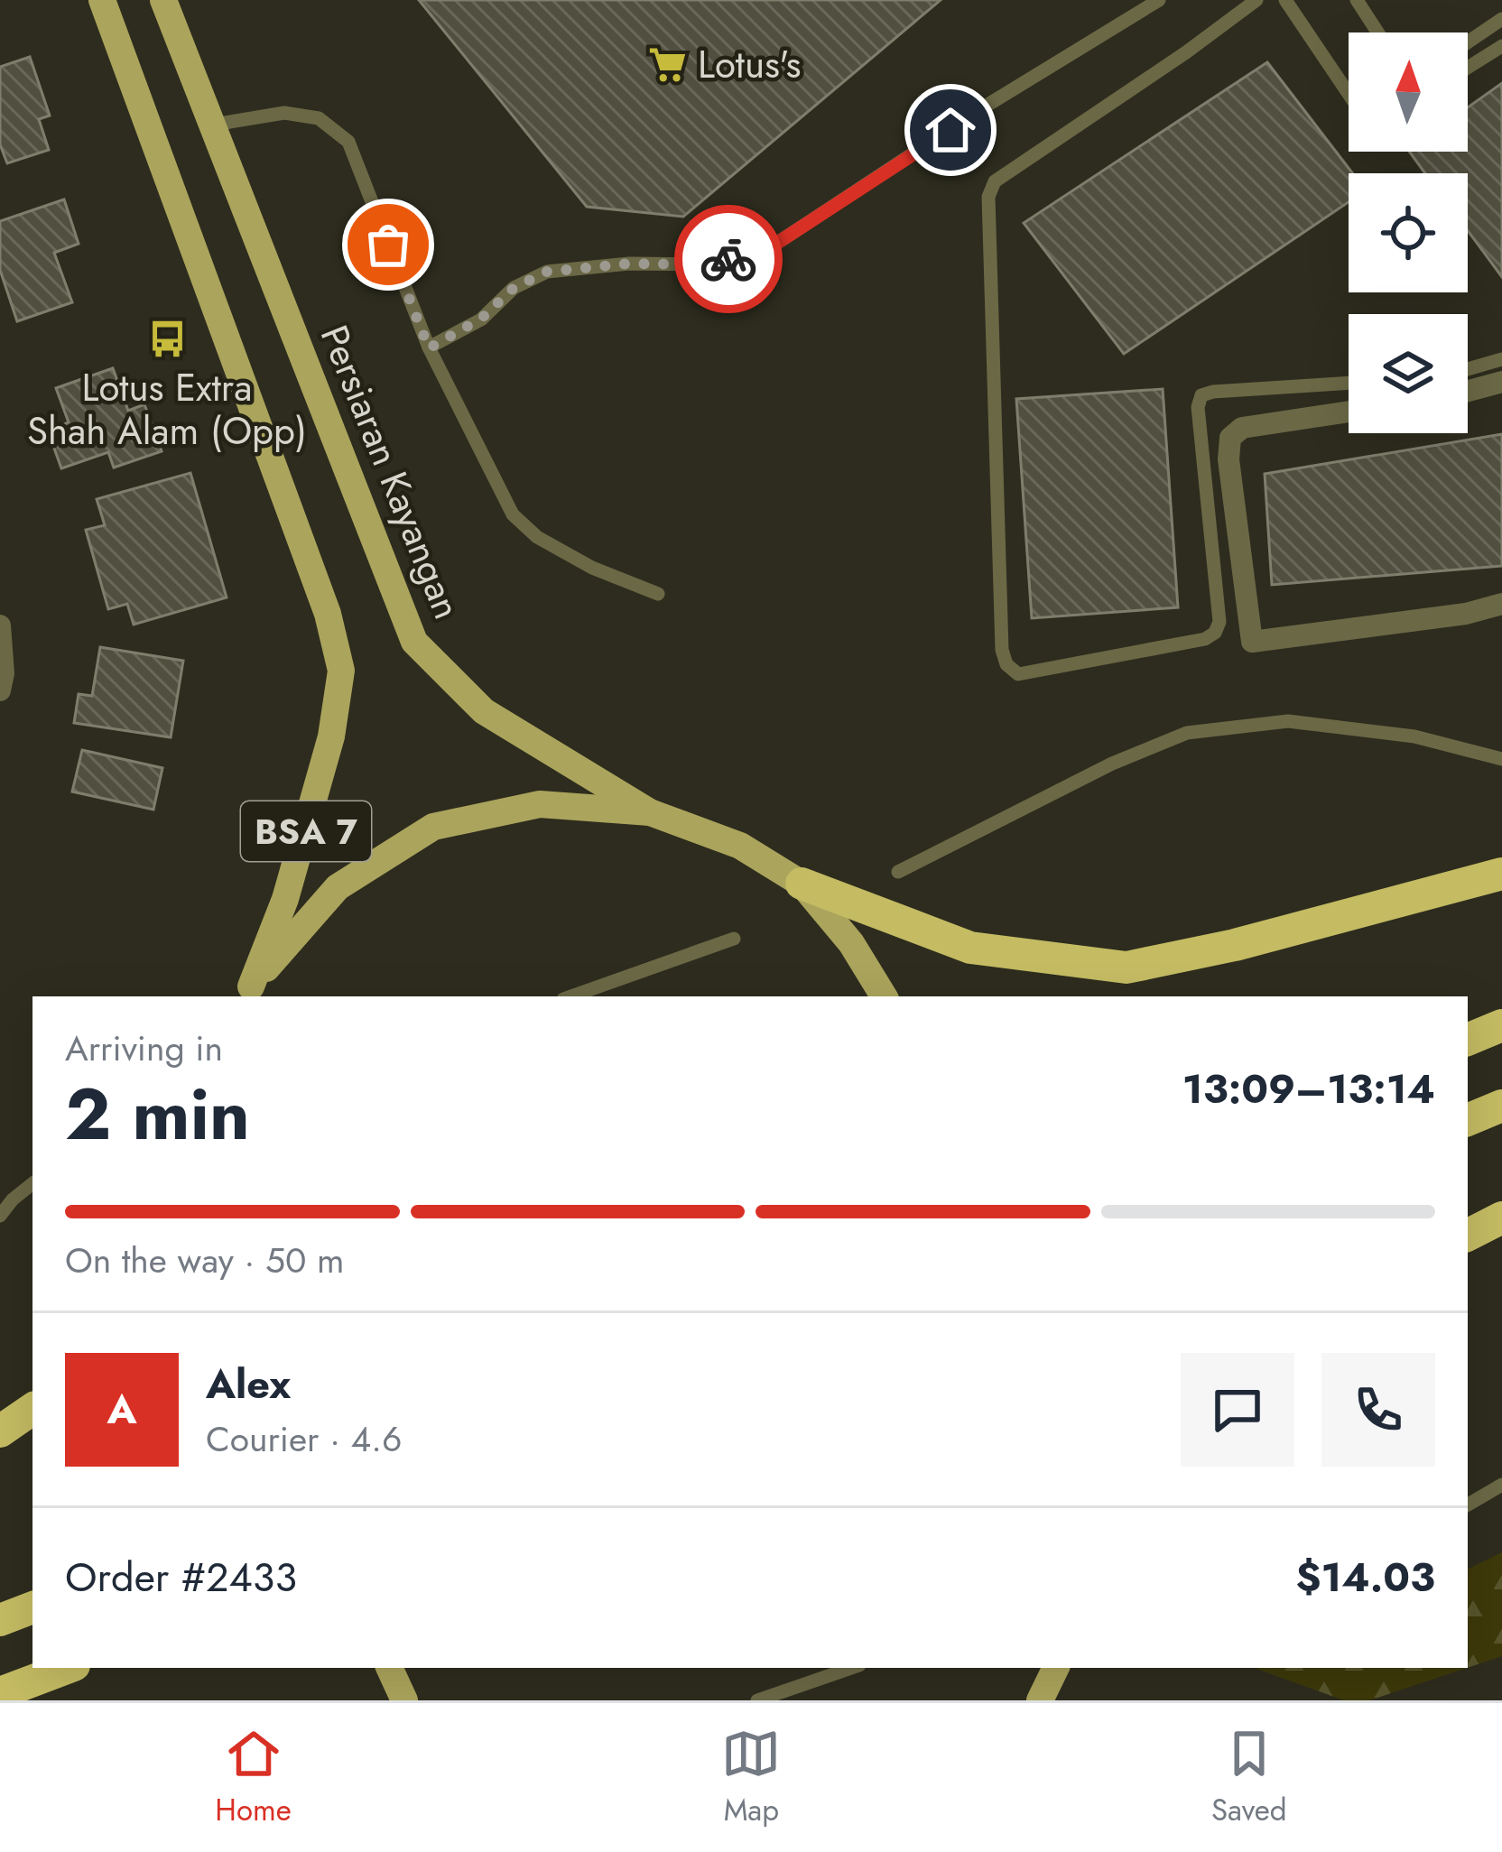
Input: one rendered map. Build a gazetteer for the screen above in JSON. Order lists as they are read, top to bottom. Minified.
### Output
{"streets":{"main road":["Persiaran Kayangan","BSA 7"]},"places":{"supermarket":["Lotus's"],"bus stop":["Lotus Extra Shah Alam (Opp)"]},"north":"top","page":{"heading":["2 min","Arriving in","13:09–13:14"],"panel":["Alex","Courier · 4.6","Order #2433","$14.03"],"bar":"On the way · 50 m","round":"A","tabs":["Home","Map","Saved"]}}
